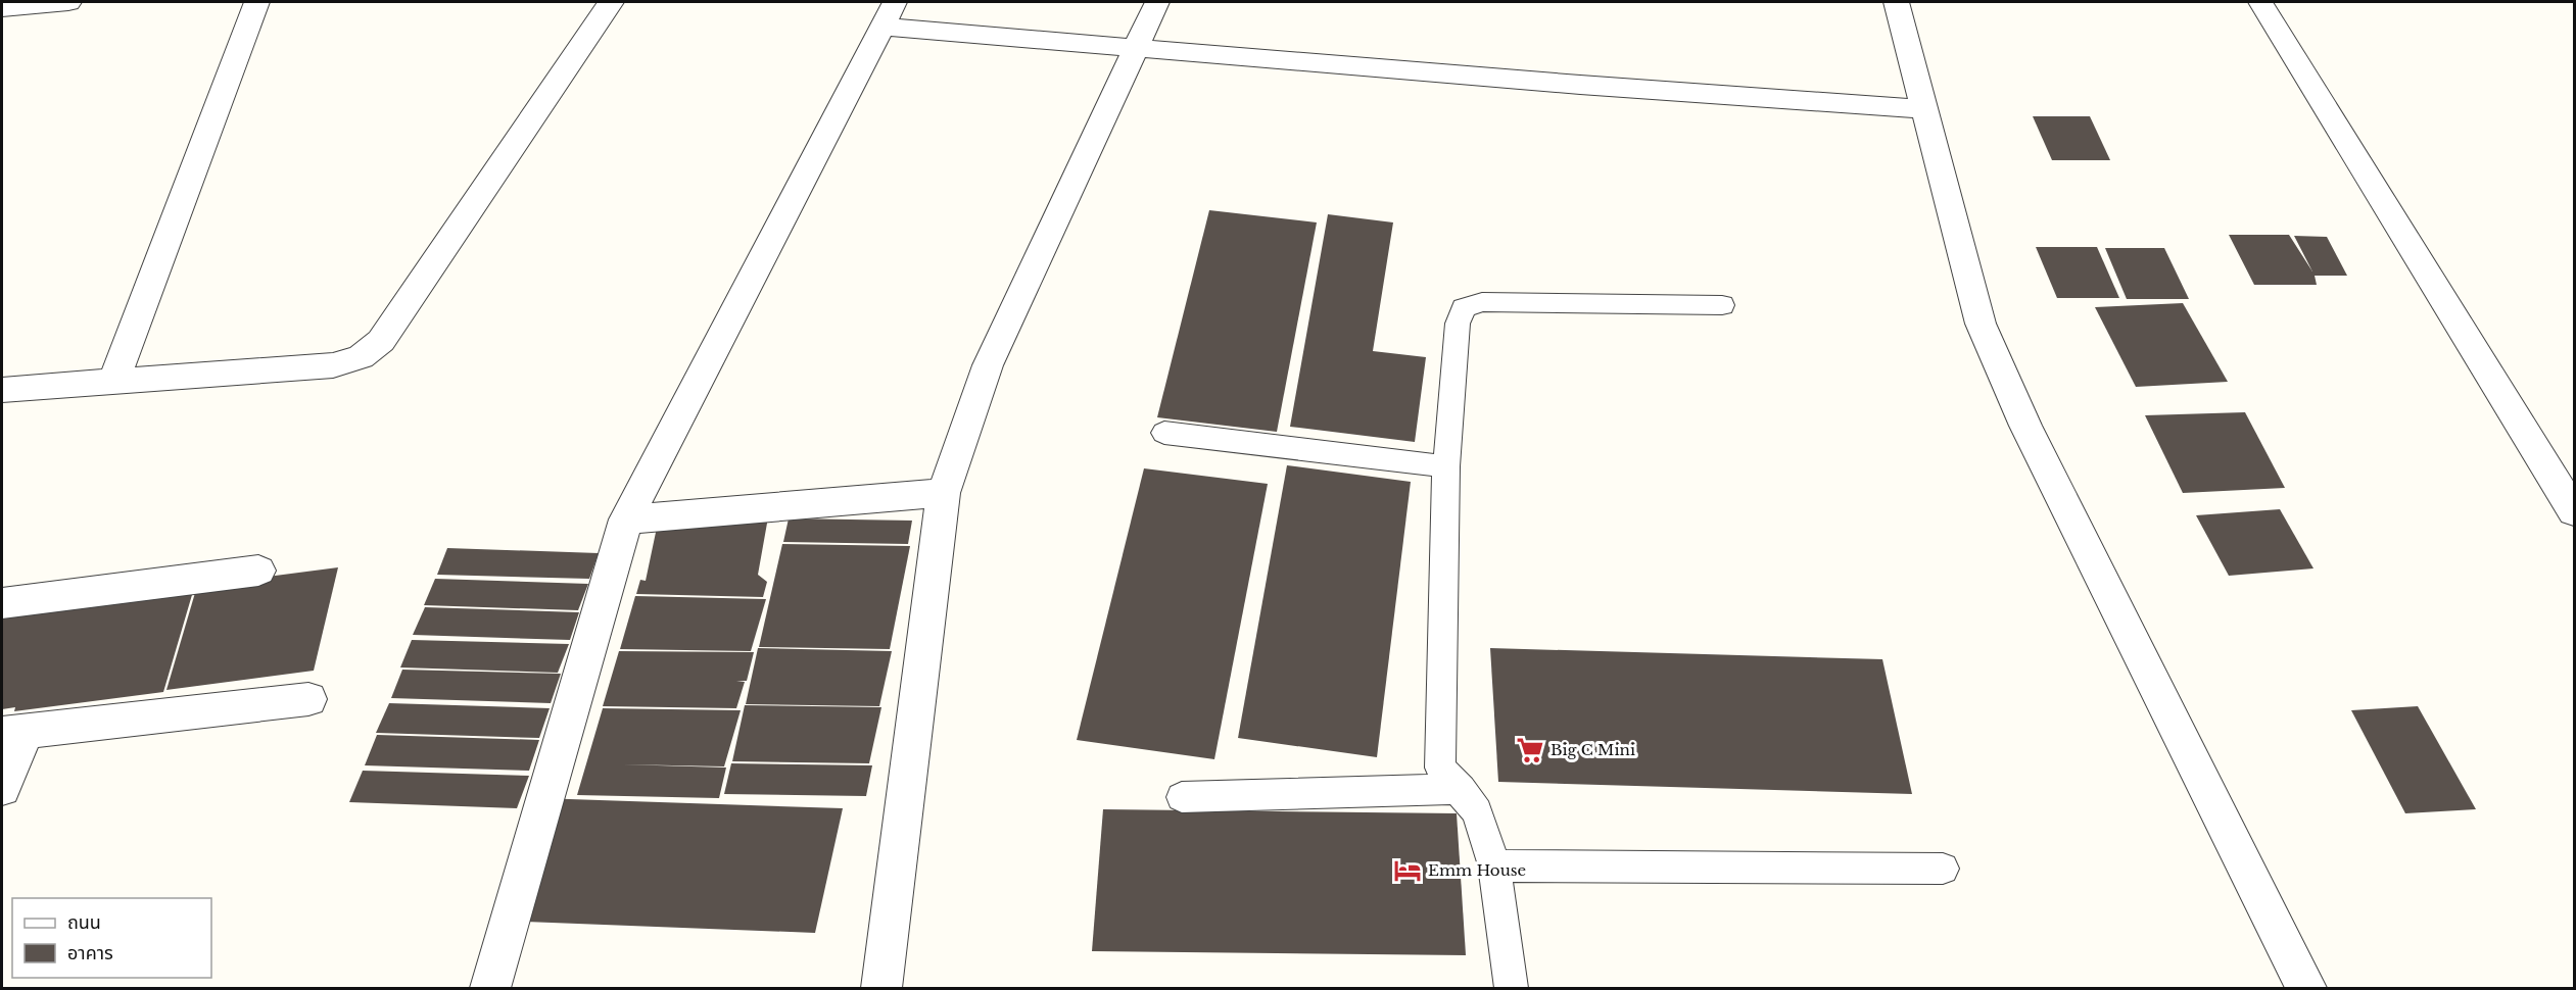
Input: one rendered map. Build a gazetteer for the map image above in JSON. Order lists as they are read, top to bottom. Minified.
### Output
{"places":{"supermarket":["Big C Mini"],"hotel":["Emm House"]},"legend":["ถนน","อาคาร"]}
